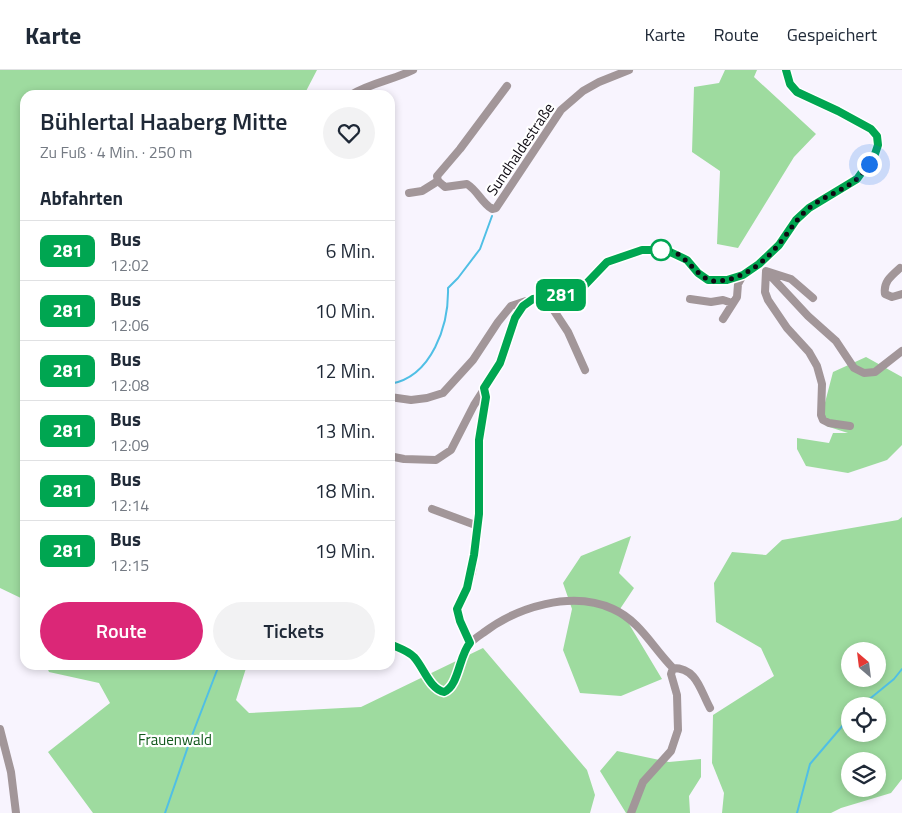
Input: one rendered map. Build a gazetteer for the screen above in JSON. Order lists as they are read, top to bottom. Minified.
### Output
{"streets":{"street":["Sundhaldestraße"]},"parks":["Frauenwald"],"lines":["bus line 281"],"north":"top left","page":{"header":"Karte","nav":["Karte","Route","Gespeichert"],"on_map":"281","heading":[["Bühlertal Haaberg Mitte","Zu Fuß · 4 Min. · 250 m"],"Abfahrten"],"list":[{"mark":"281","name":"Bus","note":"12:02","value":"6 Min."},{"mark":"281","name":"Bus","note":"12:06","value":"10 Min."},{"mark":"281","name":"Bus","note":"12:08","value":"12 Min."},{"mark":"281","name":"Bus","note":"12:09","value":"13 Min."},{"mark":"281","name":"Bus","note":"12:14","value":"18 Min."},{"mark":"281","name":"Bus","note":"12:15","value":"19 Min."}],"buttons":["Route","Tickets"]}}
